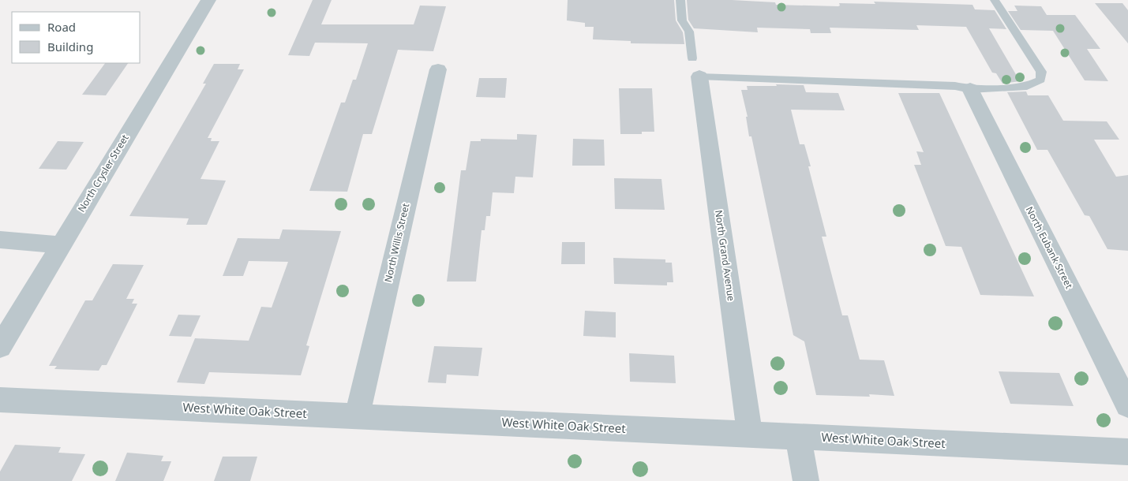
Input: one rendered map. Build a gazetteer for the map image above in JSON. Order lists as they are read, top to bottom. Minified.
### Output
{"streets":{"street":["North Crysler Street","North Willis Street","North Eubank Street","North Grand Avenue","West White Oak Street"]},"crossings":[["North Willis Street","West White Oak Street"],["North Grand Avenue","West White Oak Street"]],"legend":["Road","Building"]}
